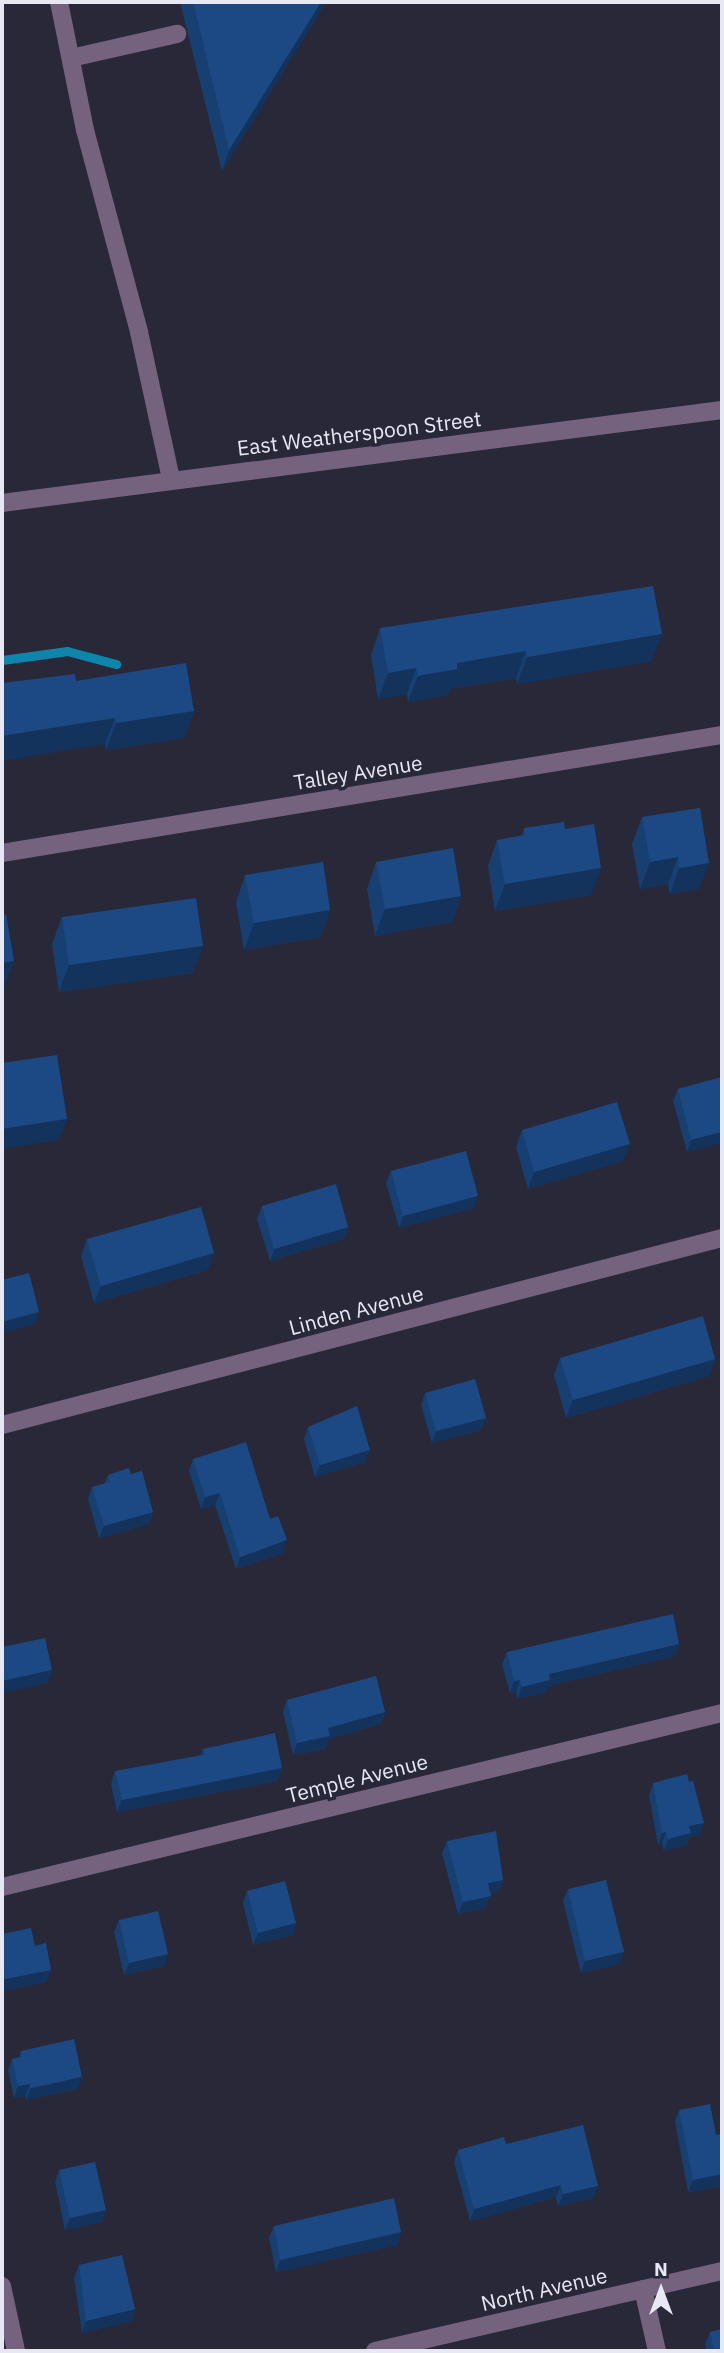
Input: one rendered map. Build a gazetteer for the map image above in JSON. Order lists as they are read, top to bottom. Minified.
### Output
{"streets":{"street":["East Weatherspoon Street","Talley Avenue","Linden Avenue","Temple Avenue","North Avenue"]},"north":"top"}
